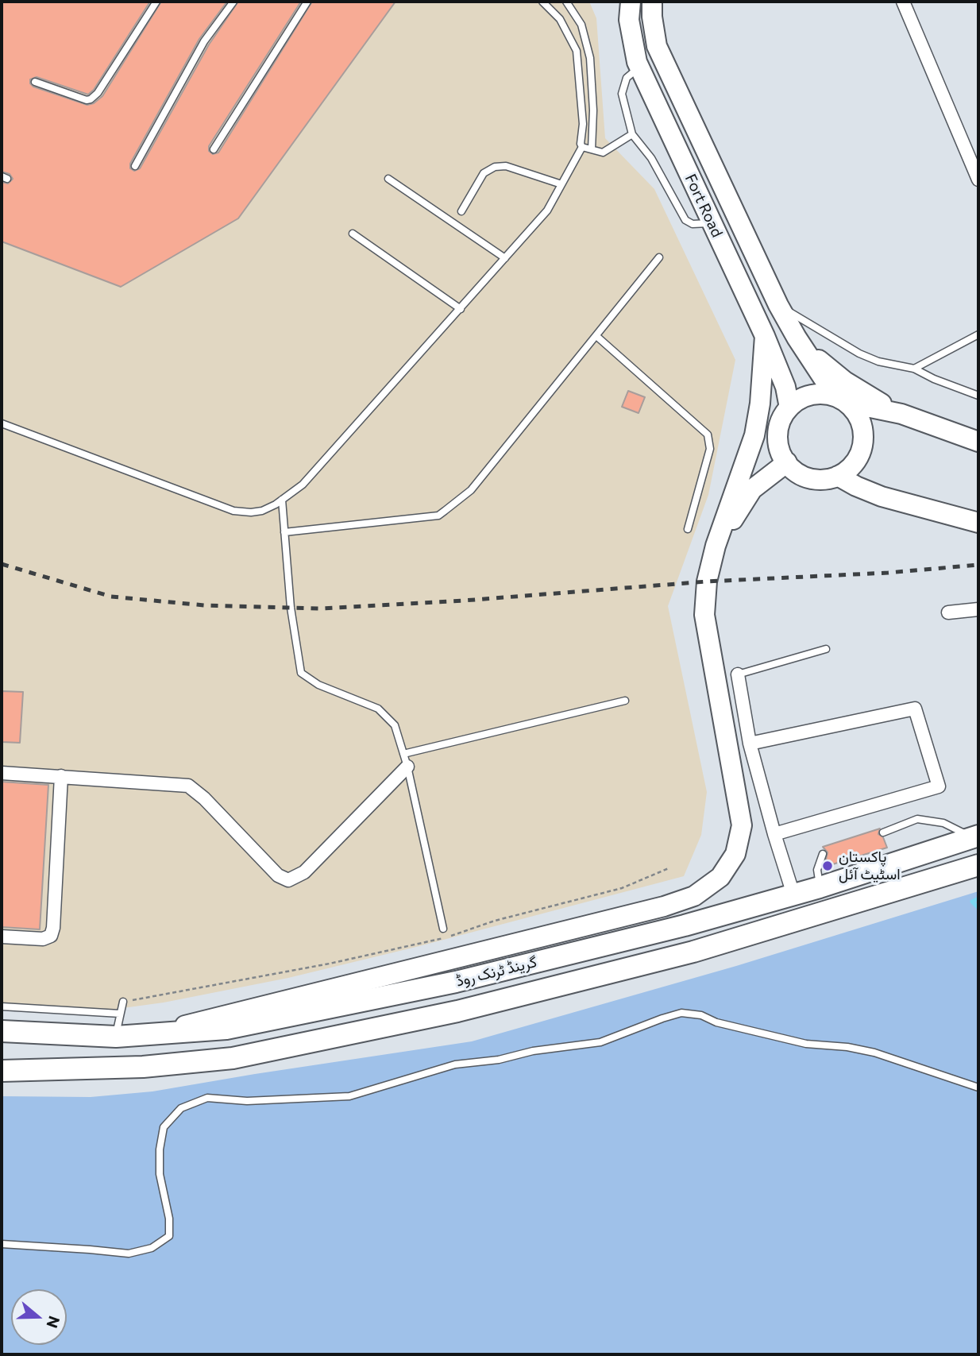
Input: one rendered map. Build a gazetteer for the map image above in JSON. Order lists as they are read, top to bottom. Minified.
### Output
{"streets":{"highway":["گرینڈ ٹرنک روڈ"],"main road":["Fort Road"]},"places":["پاکستان اسٹیٹ آئل"],"north":"right"}
